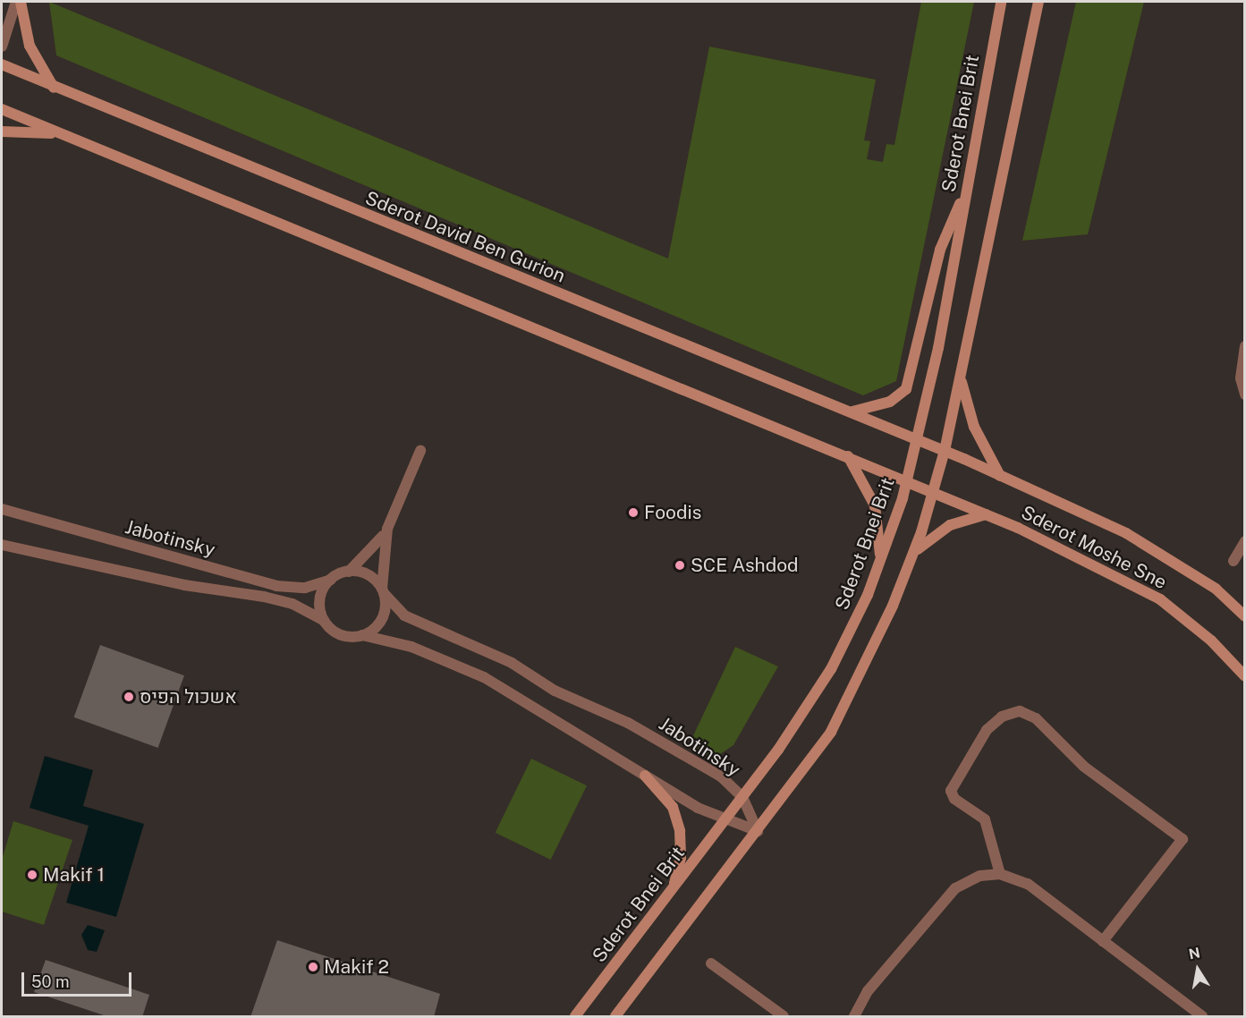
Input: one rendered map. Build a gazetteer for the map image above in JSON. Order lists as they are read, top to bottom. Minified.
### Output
{"streets":{"main road":["Sderot Bnei Brit","Sderot David Ben Gurion","Sderot Moshe Sne"],"street":["Jabotinsky"]},"crossings":[["Sderot Bnei Brit","Sderot David Ben Gurion"],["Sderot Bnei Brit","Jabotinsky"],["Sderot Bnei Brit","Sderot Moshe Sne"],["Sderot David Ben Gurion","Sderot Moshe Sne"]],"places":["Foodis","SCE Ashdod","אשכול הפיס","Makif 1","Makif 2"],"scale_bar":"50 m","north":"top"}
